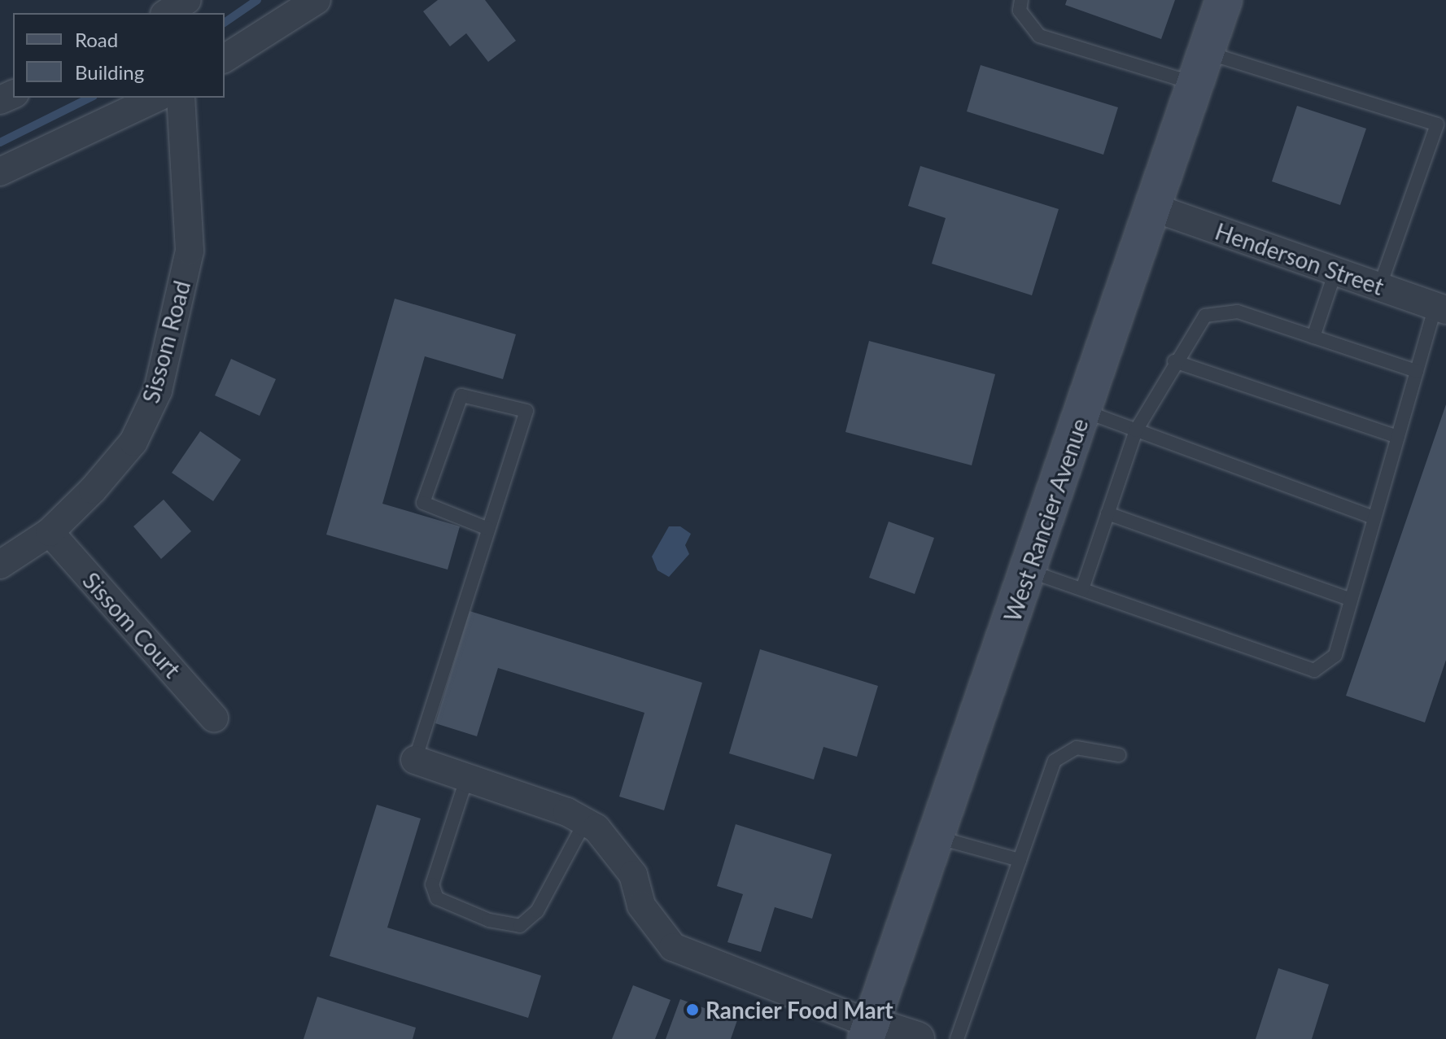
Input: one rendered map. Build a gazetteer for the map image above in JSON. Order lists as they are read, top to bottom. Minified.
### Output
{"streets":{"main road":["West Rancier Avenue"],"street":["Henderson Street","Sissom Road","Sissom Court"]},"crossings":[["Henderson Street","West Rancier Avenue"],["Sissom Road","Sissom Court"]],"places":["Rancier Food Mart"],"legend":["Road","Building"]}
